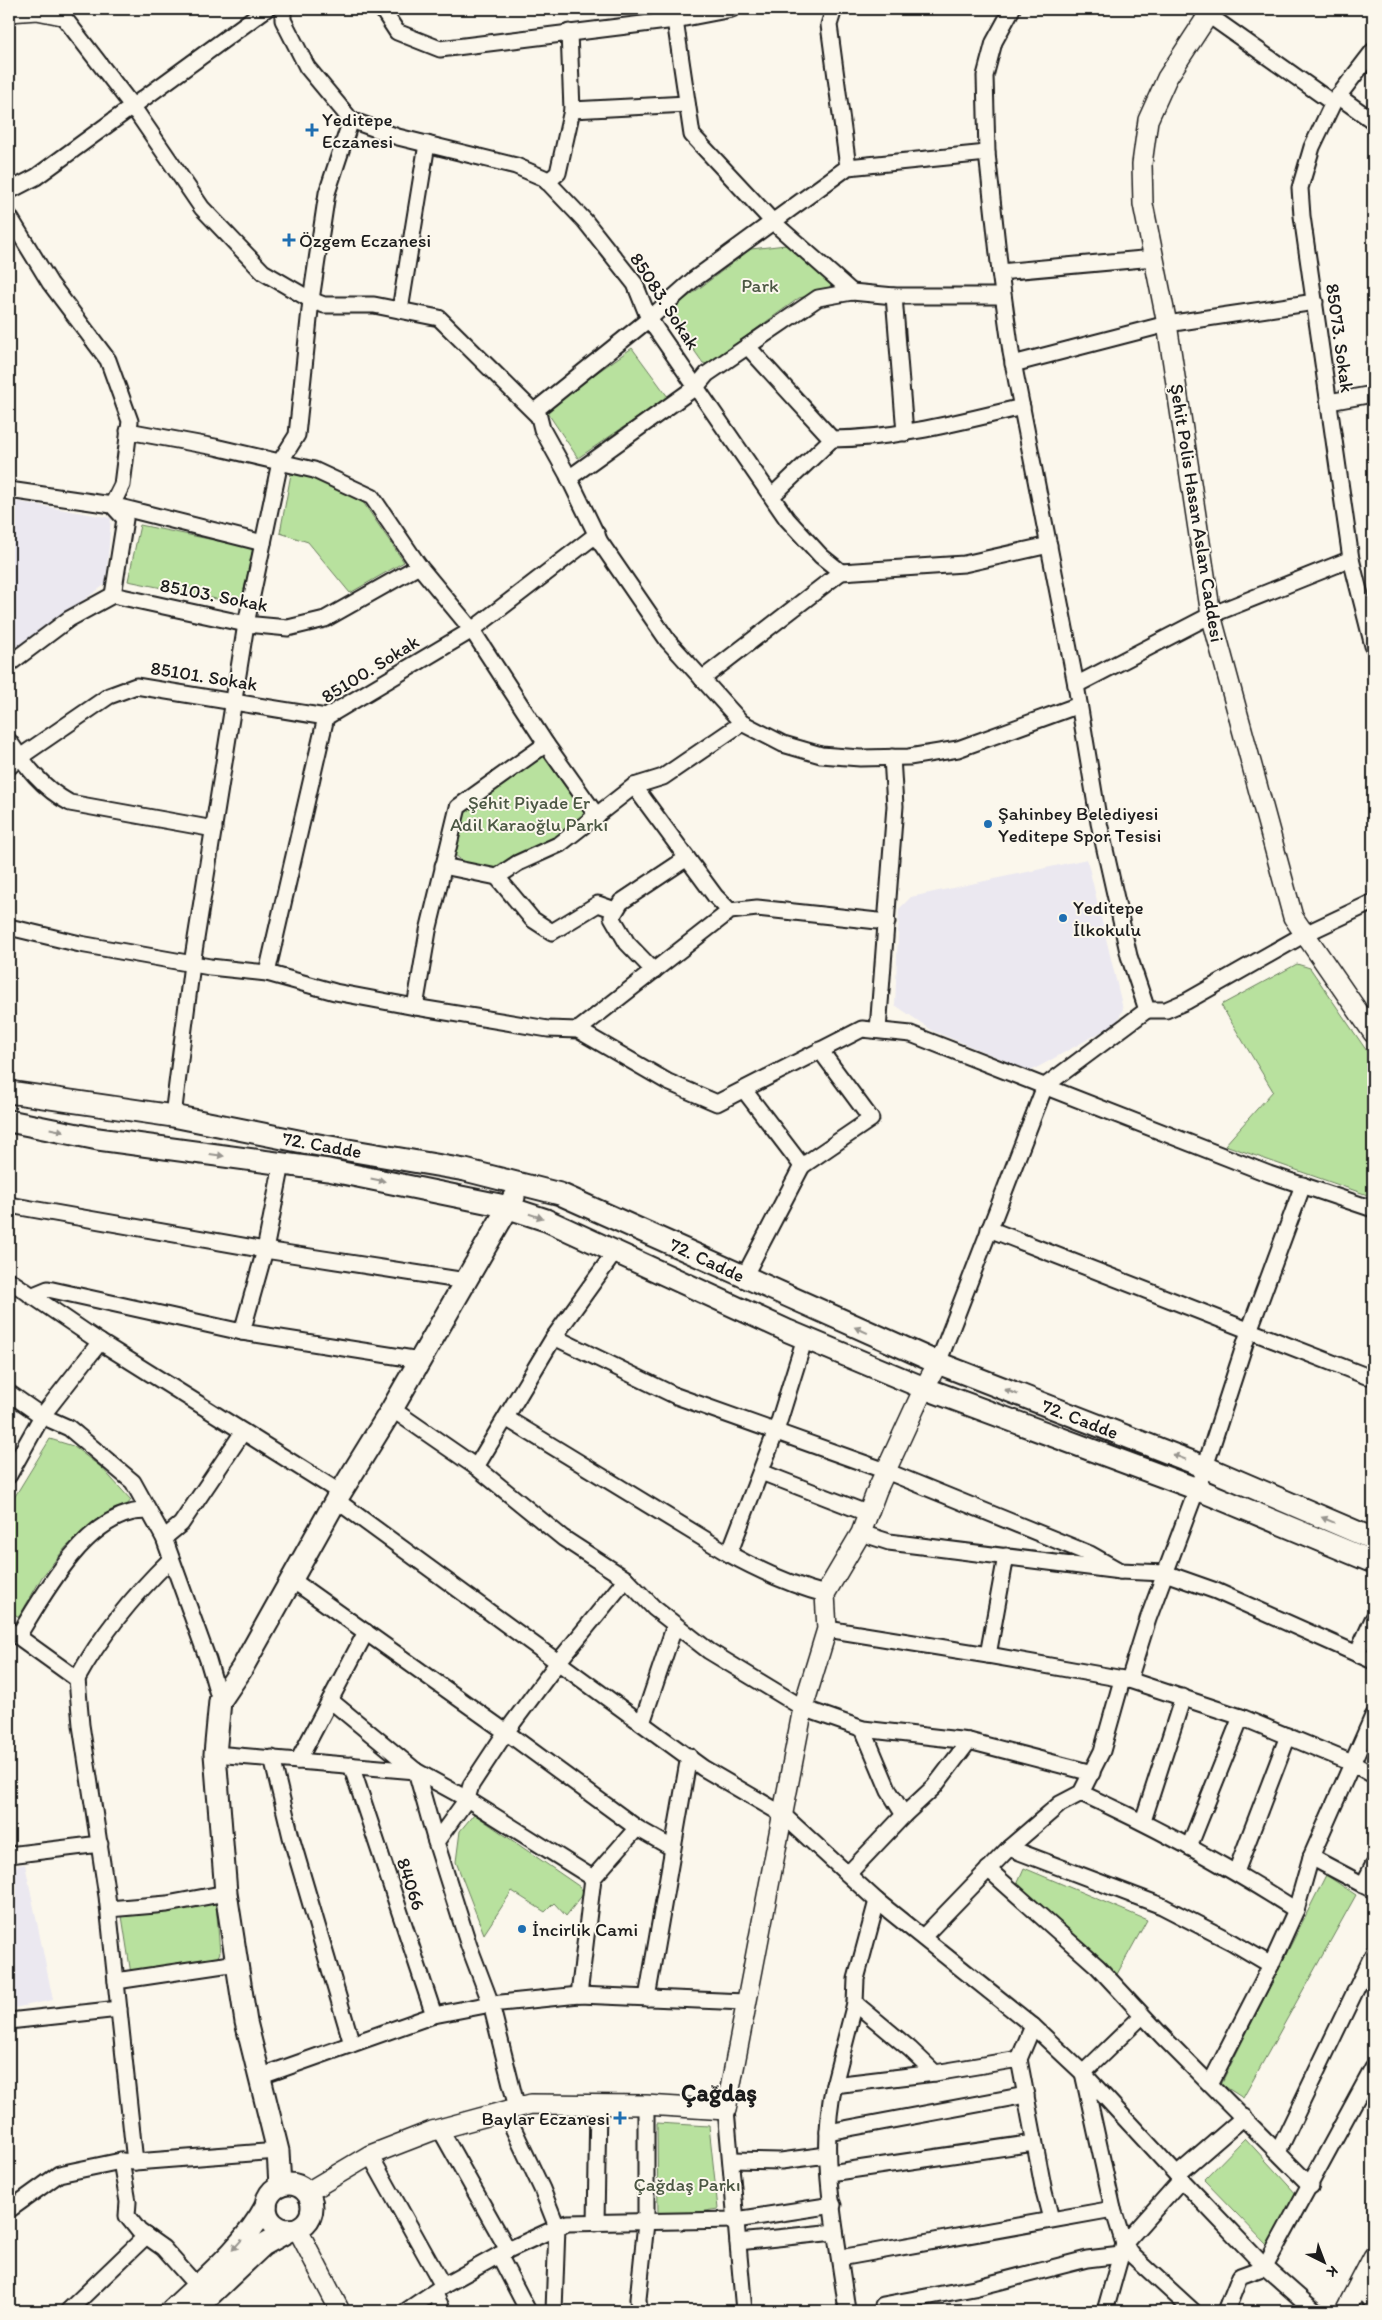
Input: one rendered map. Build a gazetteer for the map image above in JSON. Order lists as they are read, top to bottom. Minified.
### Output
{"streets":{"main road":["72. Cadde"],"street":["85083. Sokak","85073. Sokak","Şehit Polis Hasan Aslan Caddesi","85103. Sokak","85100. Sokak","85101. Sokak","84066"]},"crossings":[["85100. Sokak","85101. Sokak"]],"districts":["Çağdaş"],"parks":["Park","Şehit Piyade Er Adil Karaoğlu Parkı","Çağdaş Parkı"],"places":{"health":["Yeditepe Eczanesi","Özgem Eczanesi","Baylar Eczanesi"],"other":["Şahinbey Belediyesi Yeditepe Spor Tesisi","Yeditepe İlkokulu","İncirlik Cami"]},"north":"bottom right"}
